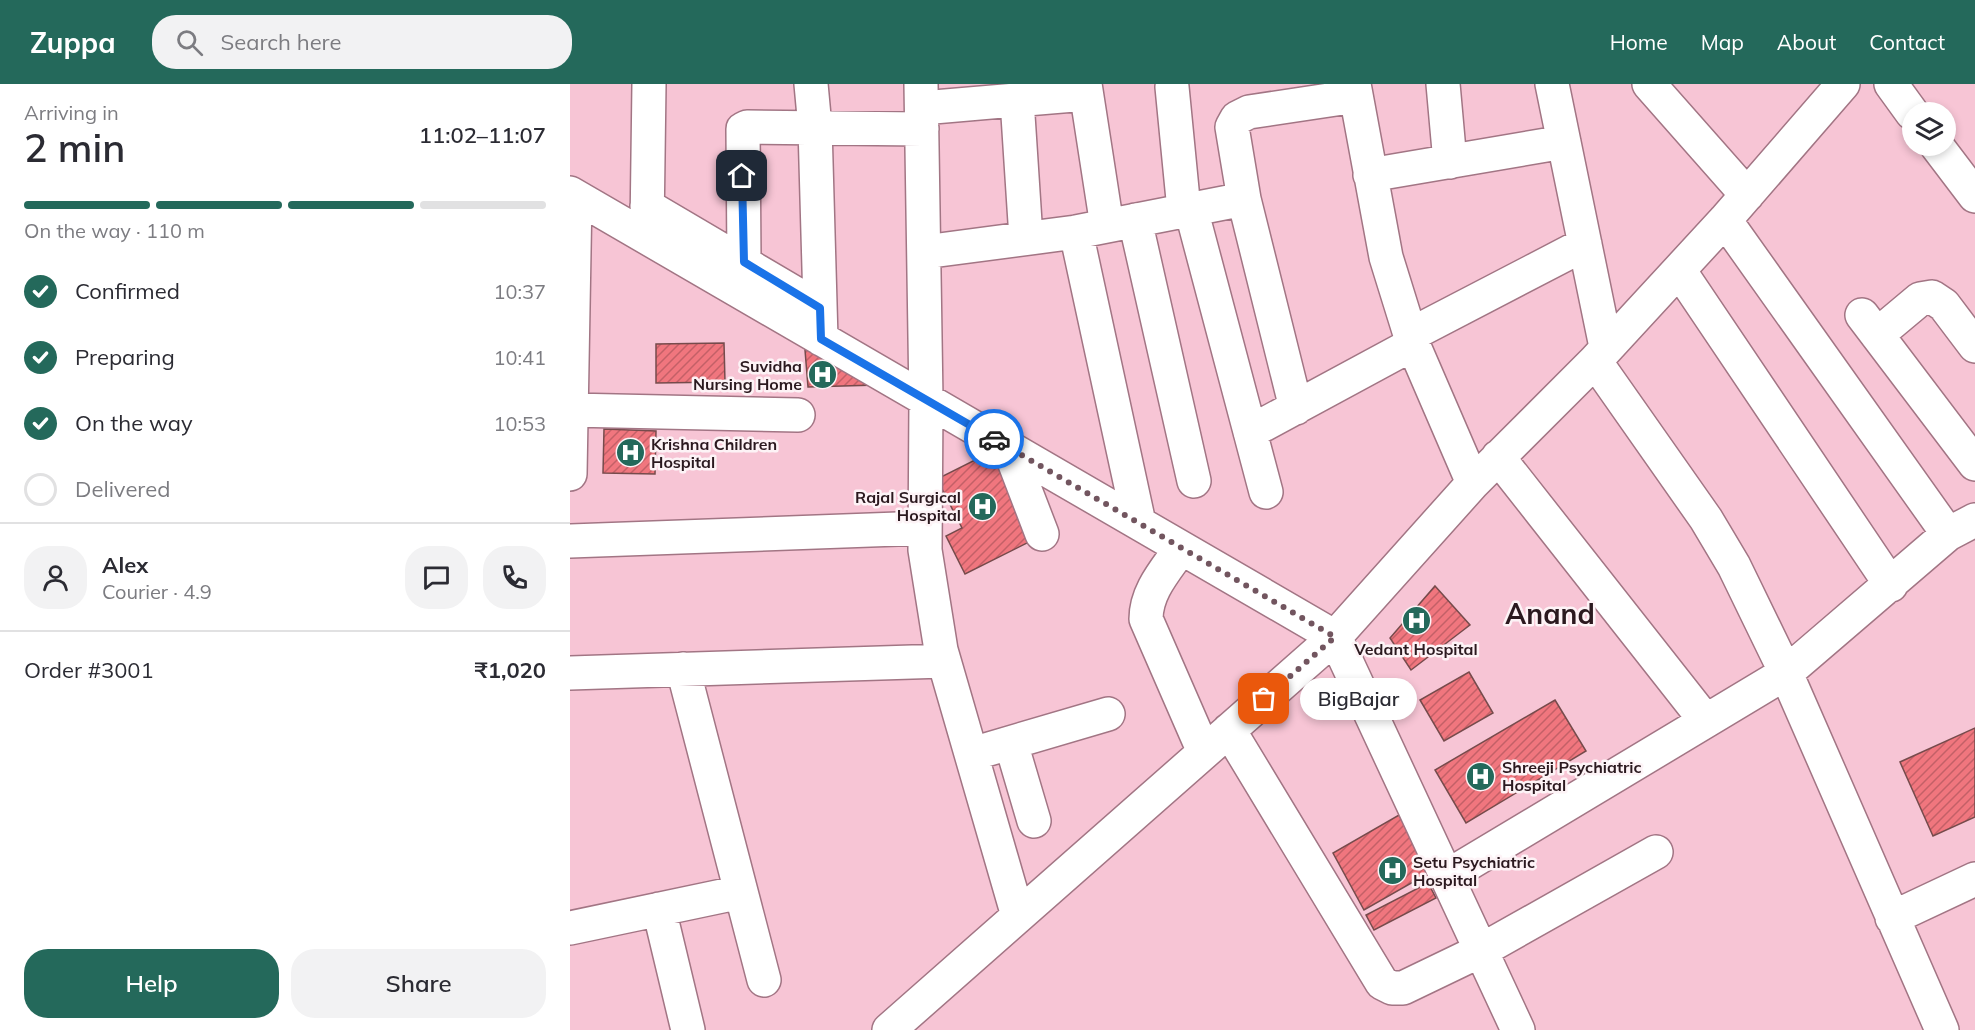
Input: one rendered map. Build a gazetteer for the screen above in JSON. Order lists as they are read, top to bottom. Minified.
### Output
{"districts":["Anand"],"places":{"hospital":["Suvidha Nursing Home","Krishna Children Hospital","Rajal Surgical Hospital","Vedant Hospital","Shreeji Psychiatric Hospital","Setu Psychiatric Hospital"],"other":["BigBajar"]},"page":{"header":"Zuppa","search":"Search here","nav":["Home","Map","About","Contact"],"heading":["2 min","Arriving in","11:02–11:07"],"panel":["Alex","Courier · 4.9","Order #3001","₹1,020"],"bar":"On the way · 110 m","list":[["Confirmed","10:37"],["Preparing","10:41"],["On the way","10:53"],"Delivered"],"bubble":"BigBajar","buttons":["Help","Share"]}}
